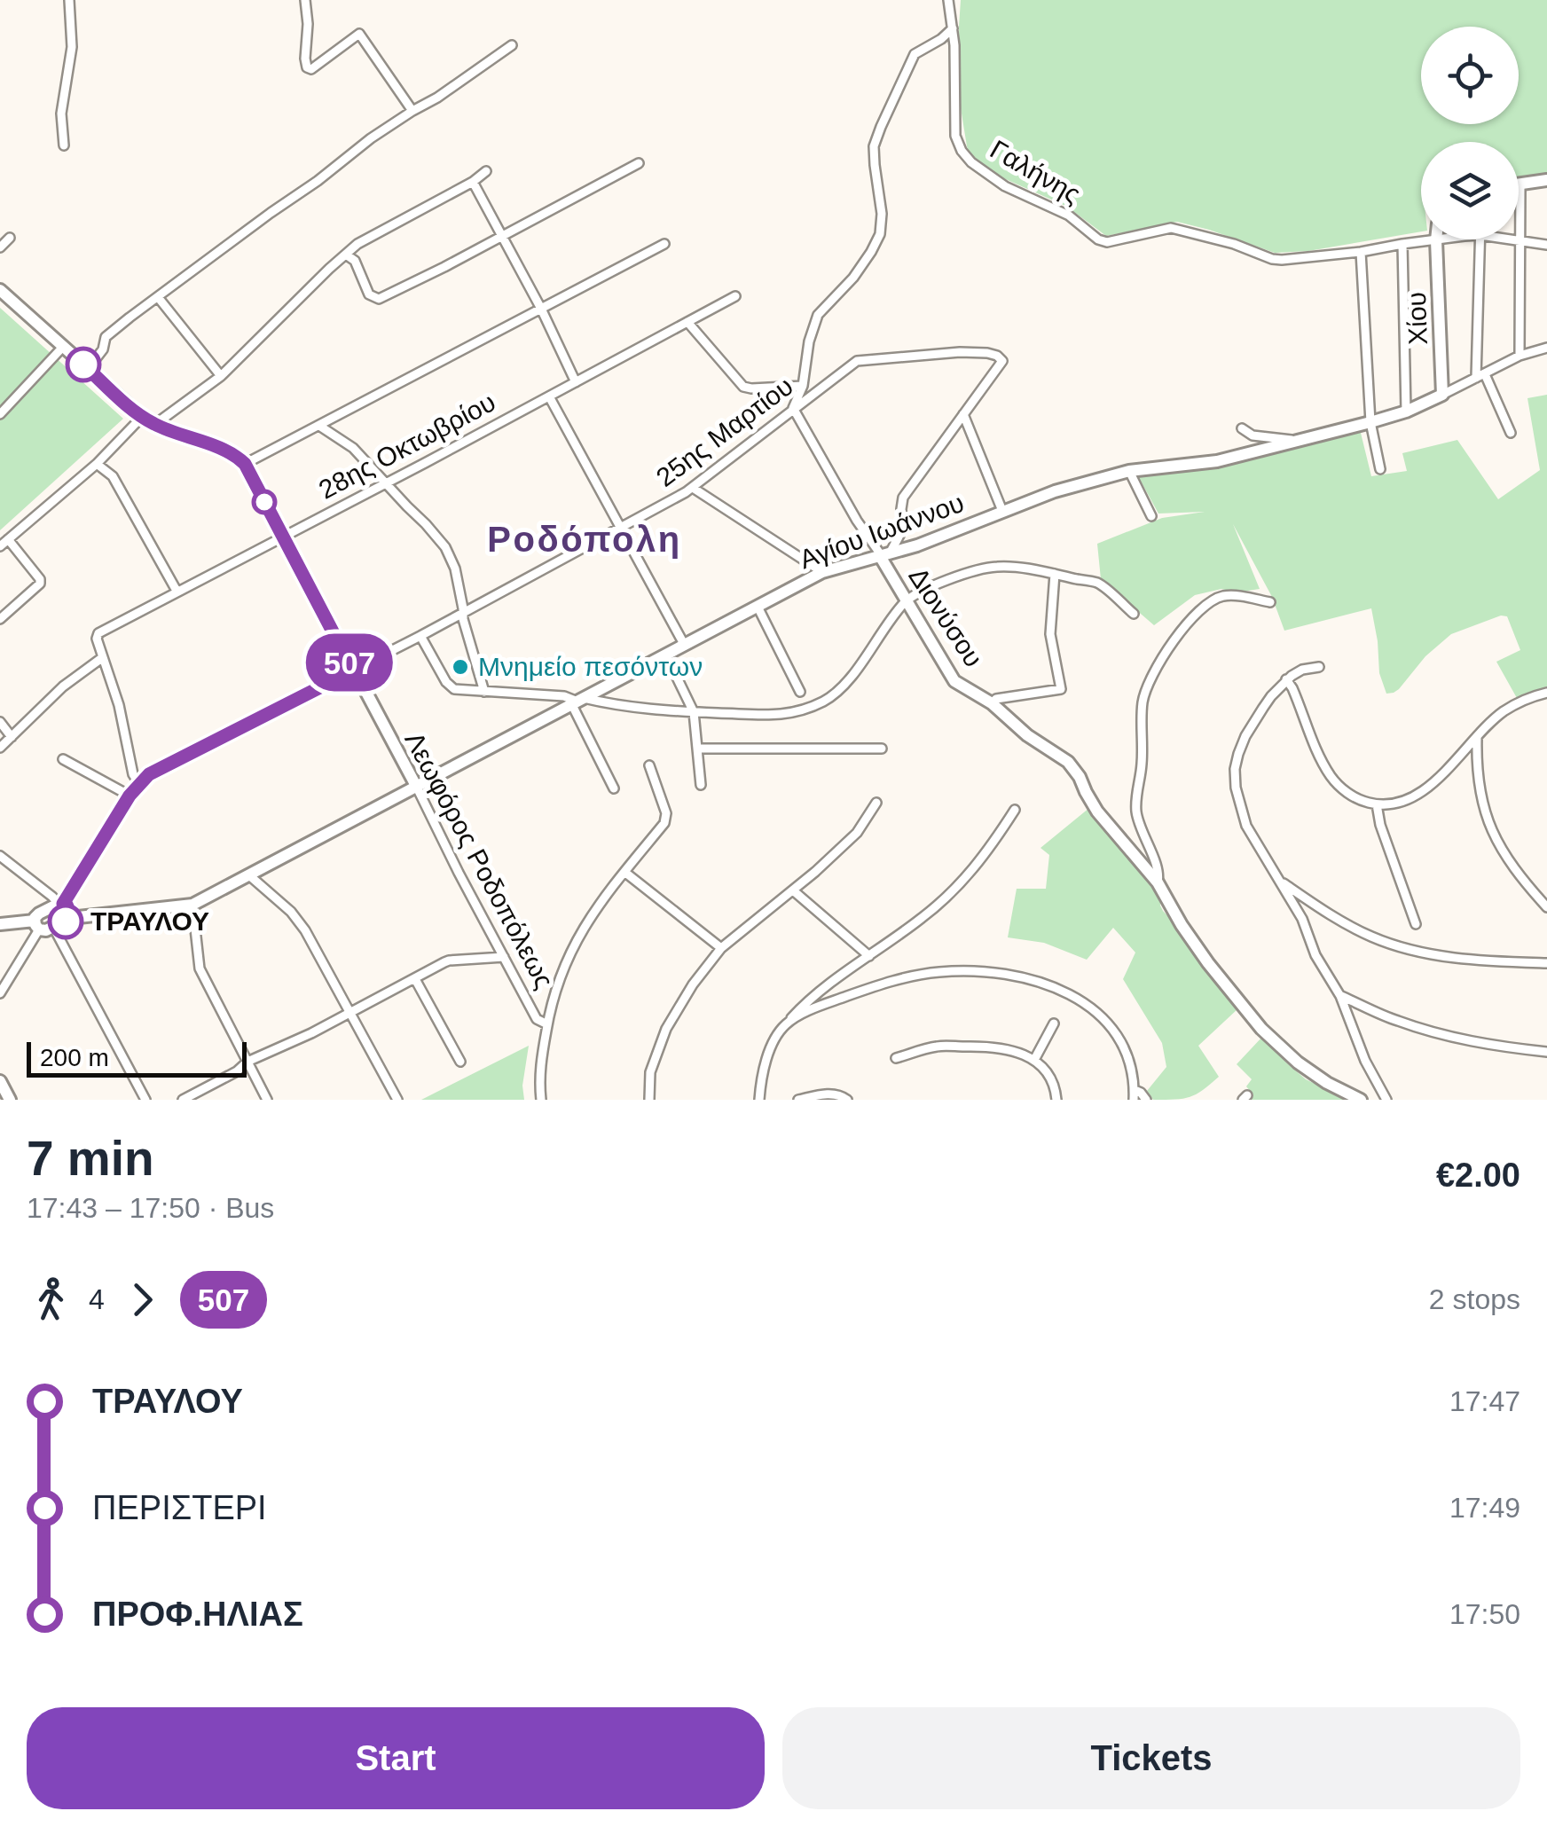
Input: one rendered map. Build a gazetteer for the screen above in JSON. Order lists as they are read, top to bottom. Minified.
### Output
{"streets":{"street":["Γαλήνης","Χίου","25ης Μαρτίου","28ης Οκτωβρίου","Αγίου Ιωάννου","Διονύσου","Λεωφόρος Ροδοπόλεως"]},"crossings":[["Γαλήνης","Χίου"],["Χίου","Αγίου Ιωάννου"],["25ης Μαρτίου","Διονύσου"],["25ης Μαρτίου","Λεωφόρος Ροδοπόλεως"],["28ης Οκτωβρίου","Λεωφόρος Ροδοπόλεως"],["Αγίου Ιωάννου","Διονύσου"],["Αγίου Ιωάννου","Λεωφόρος Ροδοπόλεως"]],"districts":["Ροδόπολη"],"places":["Μνημείο πεσόντων","ΤΡΑΥΛΟΥ"],"lines":["bus line 507"],"scale_bar":"200 m","page":{"on_map":"507","scale":"200 m","heading":["7 min","17:43 – 17:50 · Bus","€2.00"],"legs":["4","507","2 stops"],"list":[{"name":"ΤΡΑΥΛΟΥ","value":"17:47"},{"name":"ΠΕΡΙΣΤΕΡΙ","value":"17:49"},{"name":"ΠΡΟΦ.ΗΛΙΑΣ","value":"17:50"}],"buttons":["Start","Tickets"]}}
